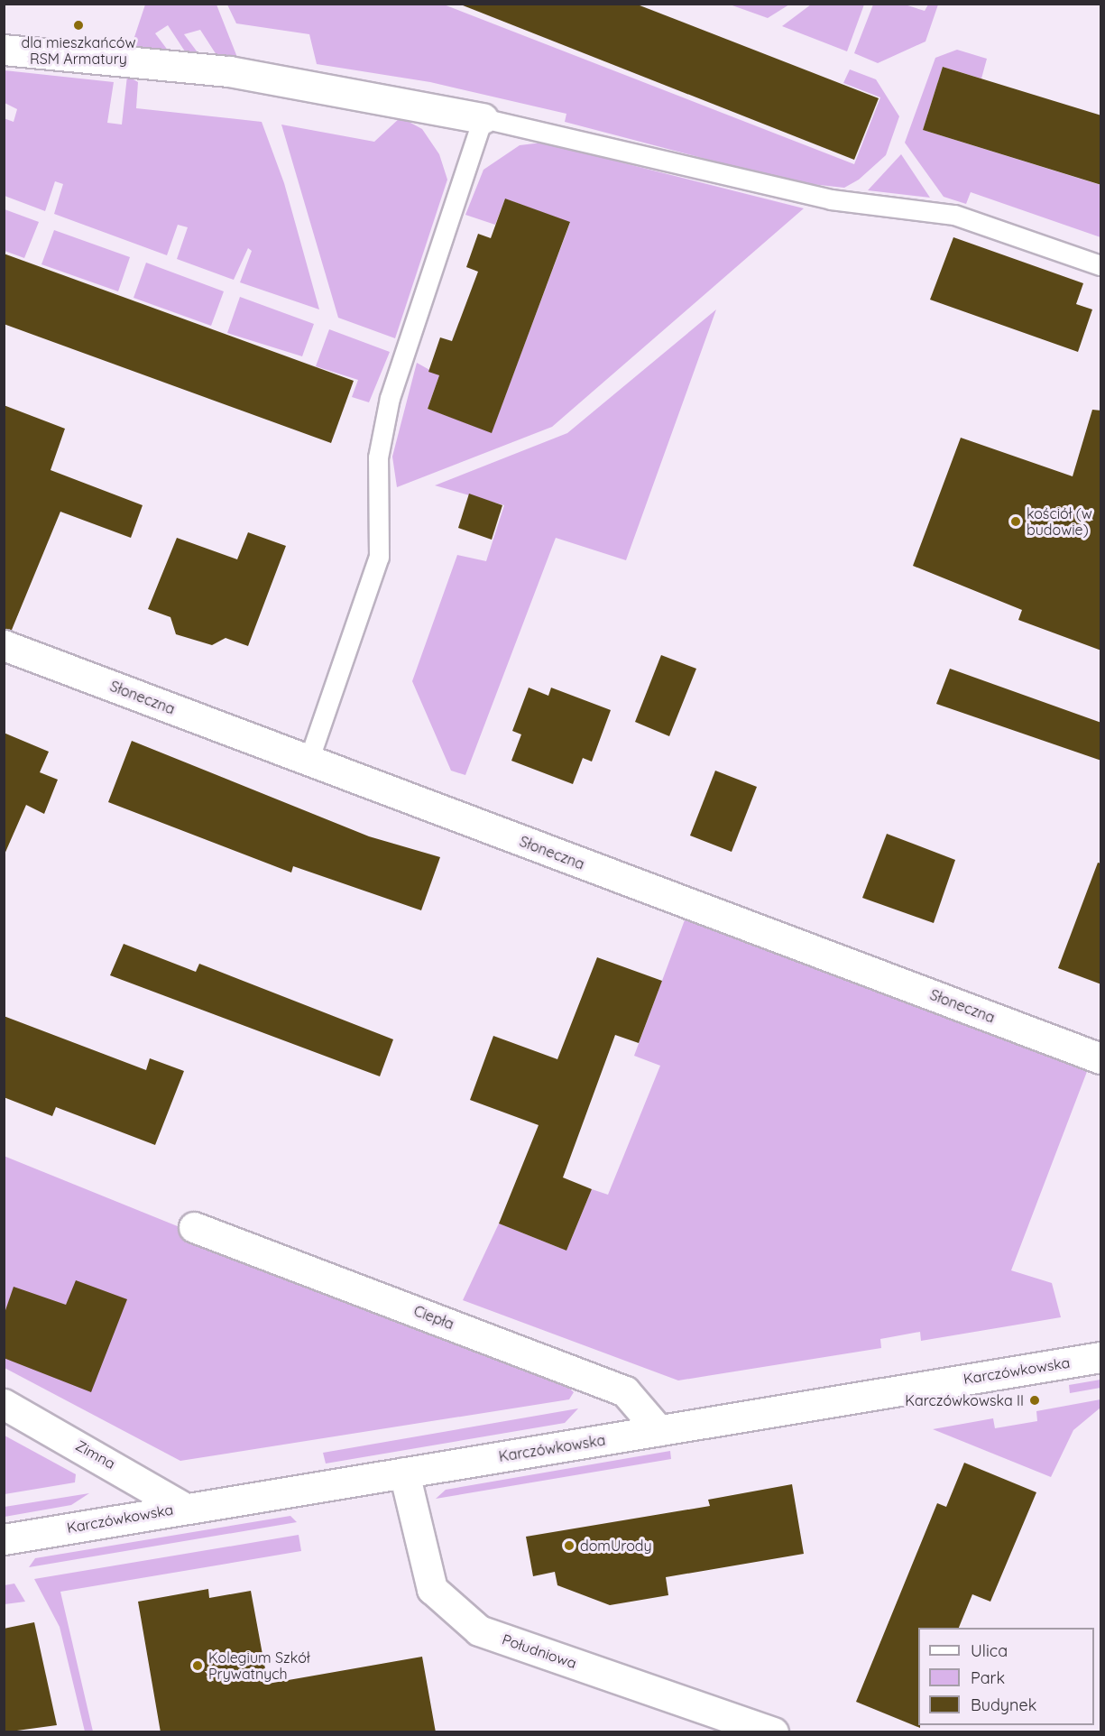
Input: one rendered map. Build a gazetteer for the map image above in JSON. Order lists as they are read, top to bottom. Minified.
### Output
{"streets":{"street":["Słoneczna","Ciepła","Karczówkowska","Zimna","Południowa"]},"crossings":[["Ciepła","Karczówkowska"],["Karczówkowska","Zimna"],["Karczówkowska","Południowa"]],"places":["dla mieszkańców RSM Armatury","kościół (w budowie)","Karczówkowska II","domUrody","Kolegium Szkół Prywatnych"],"legend":["Ulica","Park","Budynek"]}
